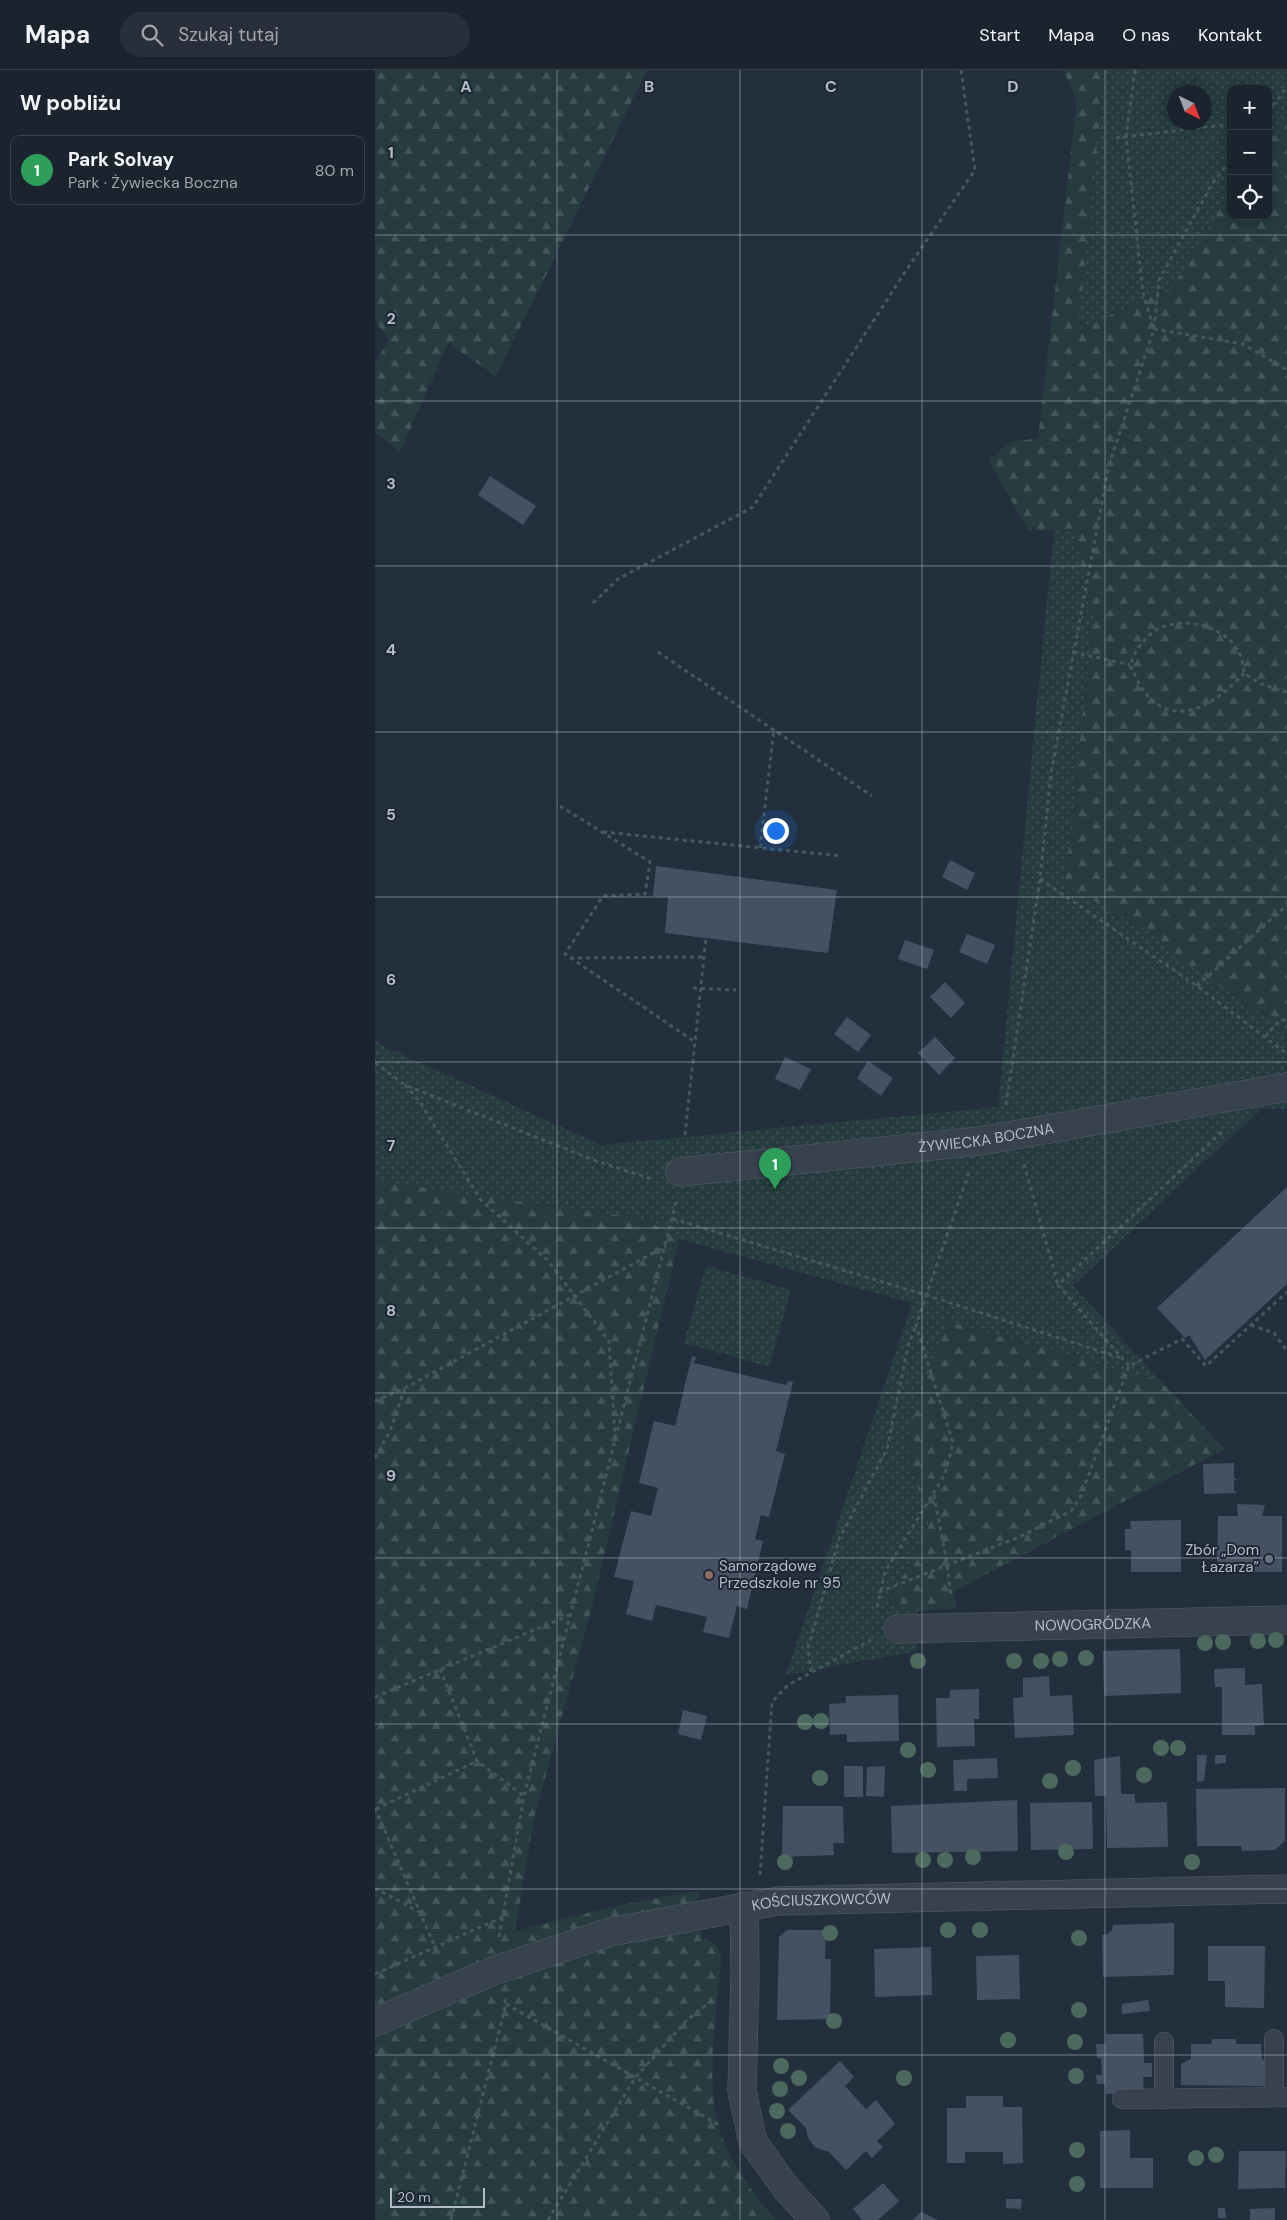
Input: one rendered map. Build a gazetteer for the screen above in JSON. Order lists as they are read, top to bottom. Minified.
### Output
{"streets":{"street":["ŻYWIECKA BOCZNA","NOWOGRÓDZKA","KOŚCIUSZKOWCÓW"]},"places":["Zbór „Dom Łazarza”","Samorządowe Przedszkole nr 95"],"scale_bar":"20 m","north":"bottom right","page":{"header":"Mapa","search":"Szukaj tutaj","nav":["Start","Mapa","O nas","Kontakt"],"heading":"W pobliżu","map_buttons":["+","−"],"list":[{"mark":"1","name":"Park Solvay","note":"Park · Żywiecka Boczna","value":"80 m"}],"pins":"1","scale":"20 m"},"grid":{"columns":["A","B","C","D"],"rows":["1","2","3","4","5","6","7","8","9"]}}
